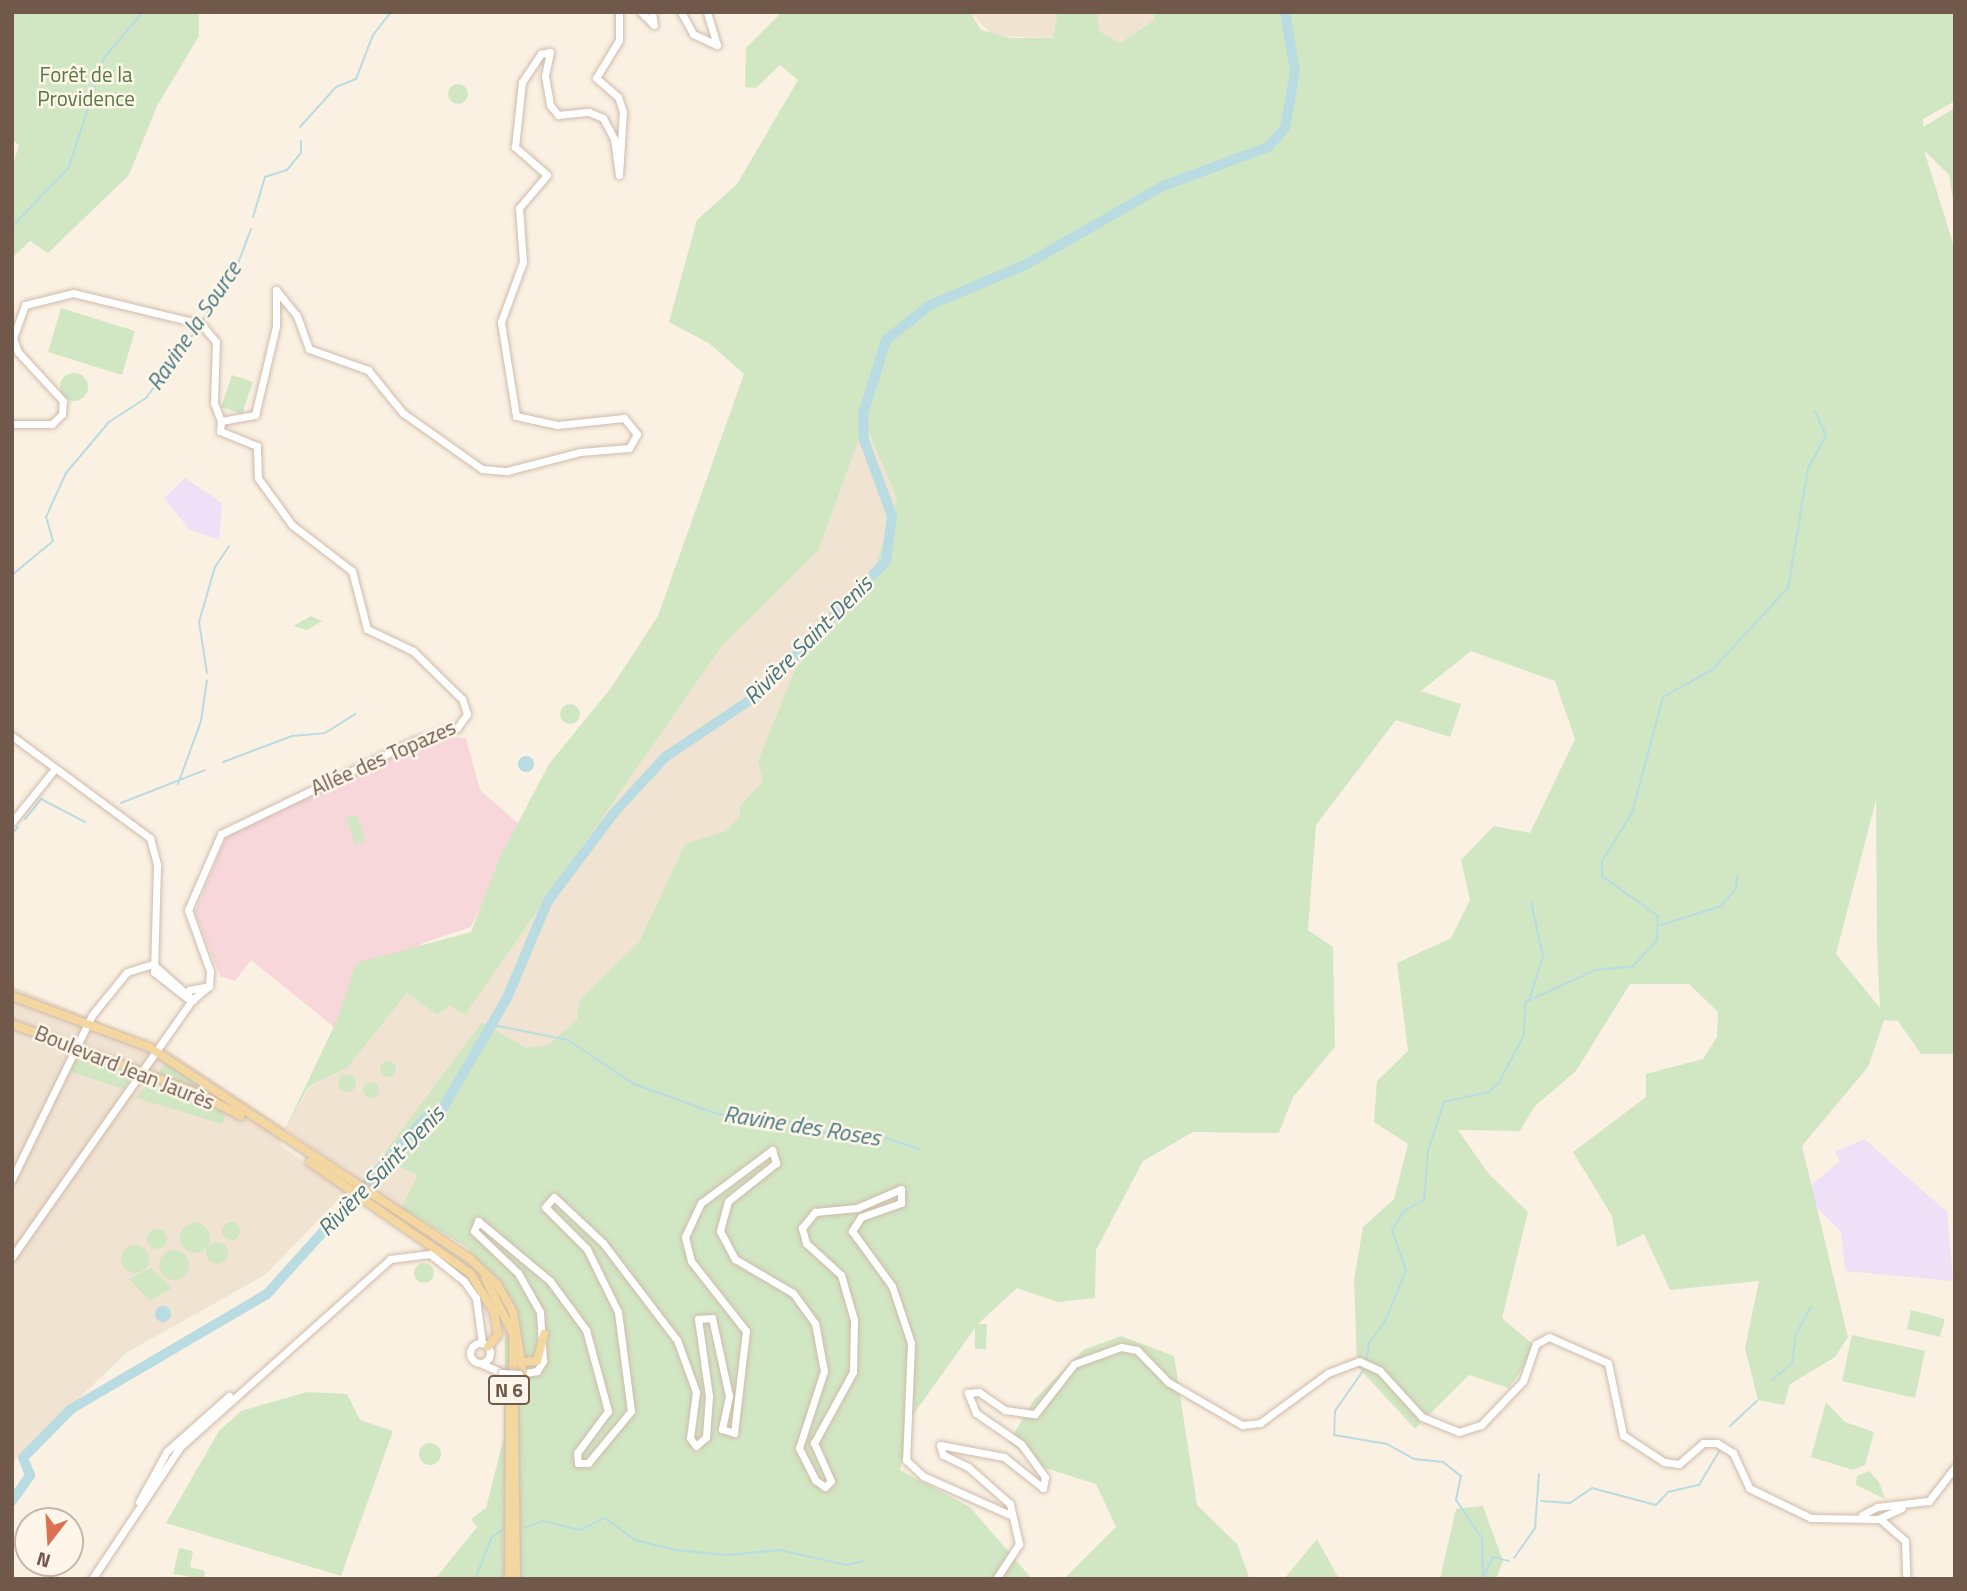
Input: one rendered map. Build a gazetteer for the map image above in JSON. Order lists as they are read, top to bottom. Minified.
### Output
{"streets":{"main road":["Allée des Topazes","Boulevard Jean Jaurès","N 6"]},"crossings":[["Boulevard Jean Jaurès","N 6"]],"water":["Ravine la Source","Rivière Saint-Denis","Ravine des Roses"],"parks":["Forêt de la Providence"],"north":"bottom"}
